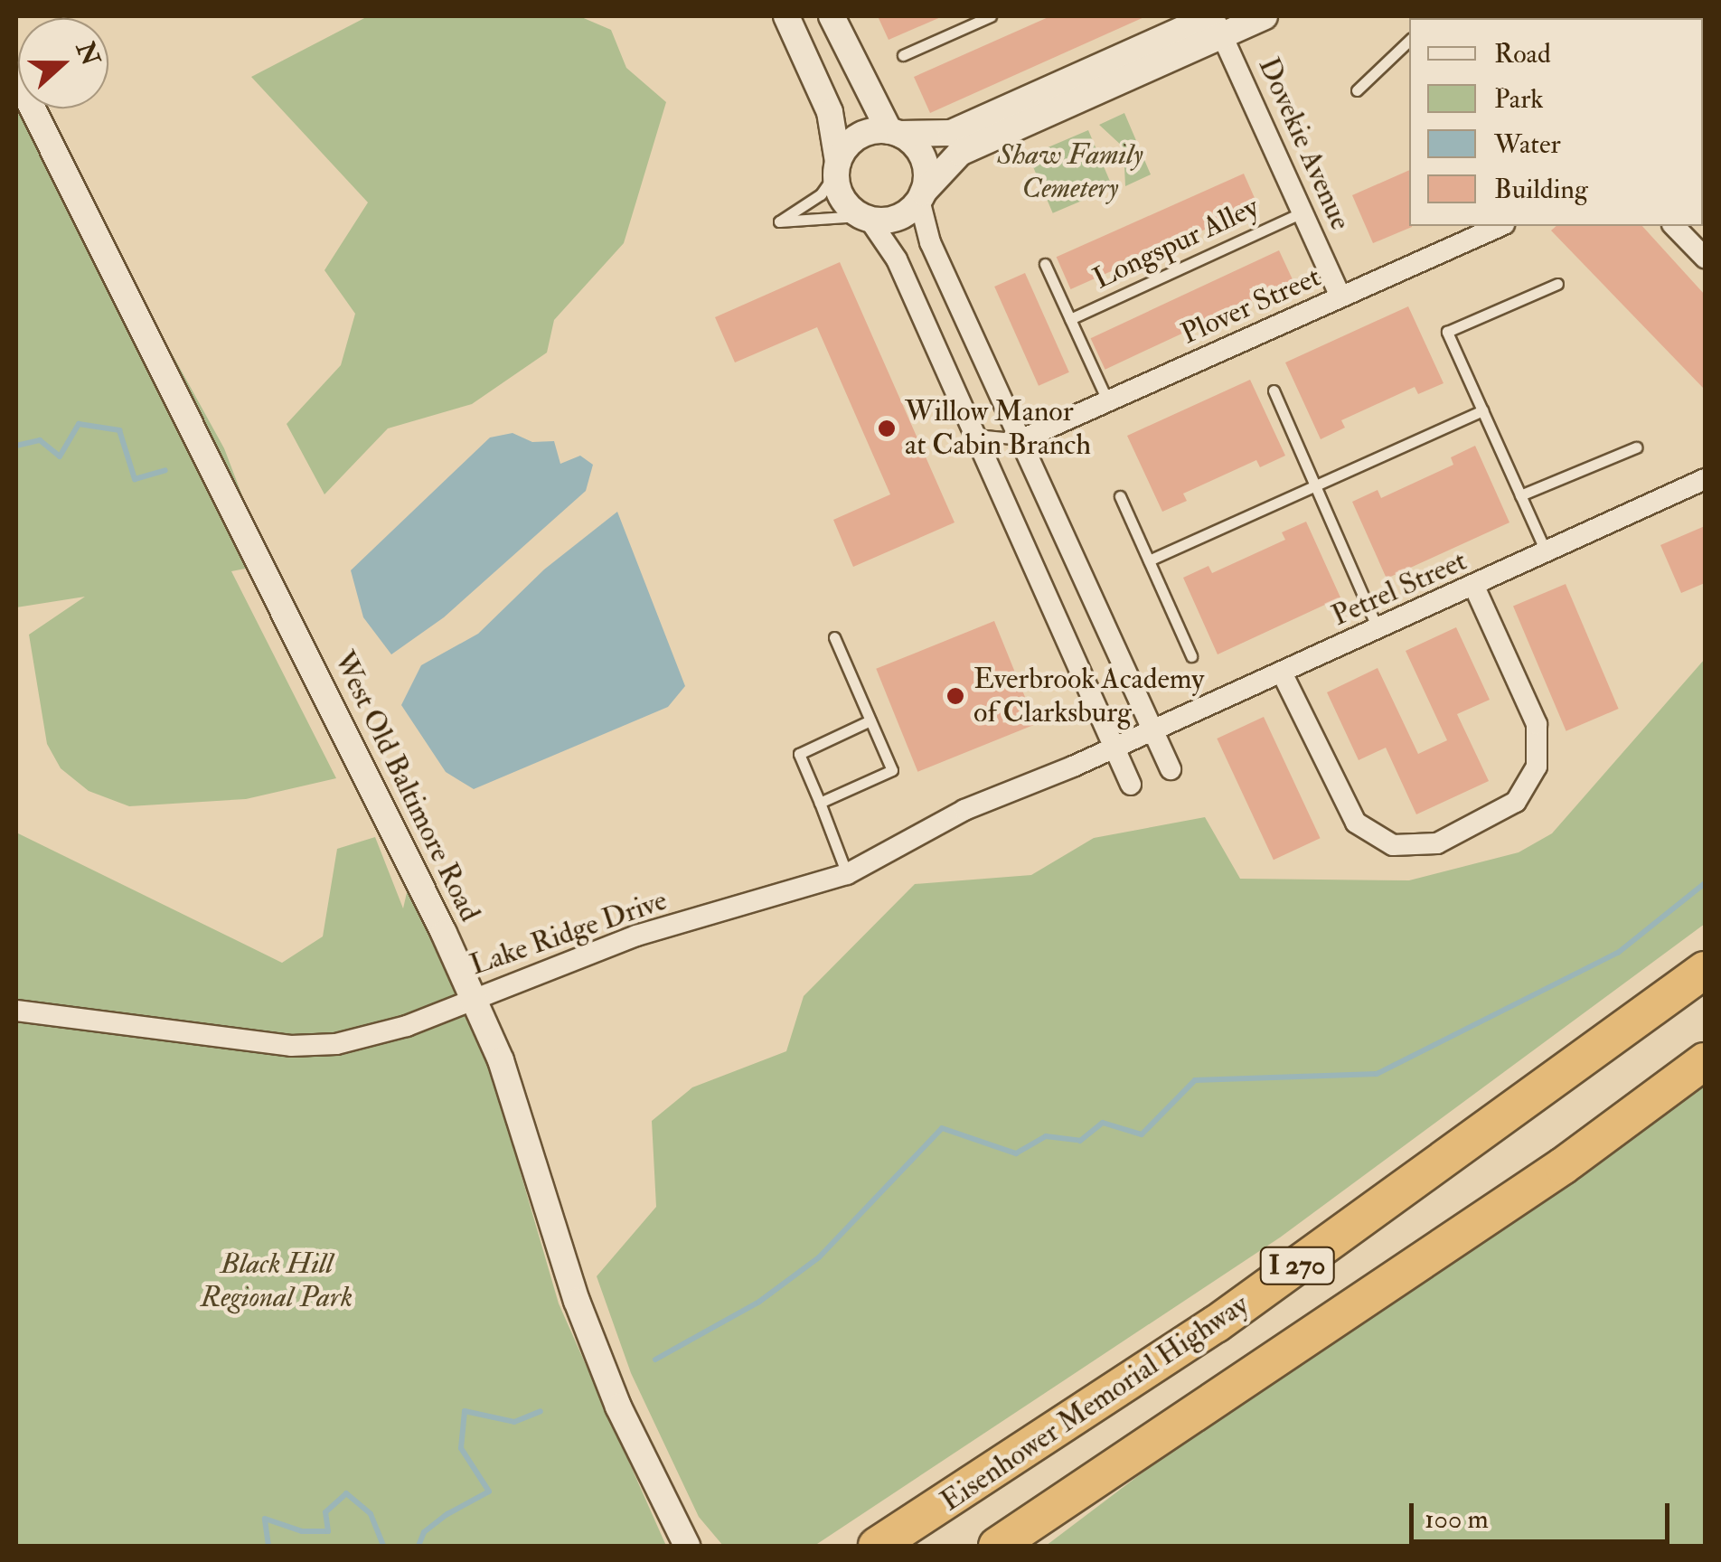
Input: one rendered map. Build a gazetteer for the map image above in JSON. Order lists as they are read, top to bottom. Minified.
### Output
{"streets":{"highway":["I 270","Eisenhower Memorial Highway"],"street":["Dovekie Avenue","Plover Street","Petrel Street","West Old Baltimore Road","Lake Ridge Drive"],"lane":["Longspur Alley"]},"crossings":[["Dovekie Avenue","Longspur Alley"],["Dovekie Avenue","Plover Street"],["Longspur Alley","Plover Street"],["Petrel Street","Lake Ridge Drive"],["West Old Baltimore Road","Lake Ridge Drive"]],"parks":["Shaw Family Cemetery","Black Hill Regional Park"],"places":["Willow Manor at Cabin Branch","Everbrook Academy of Clarksburg"],"legend":["Road","Park","Water","Building"],"scale_bar":"100 m","north":"right"}
